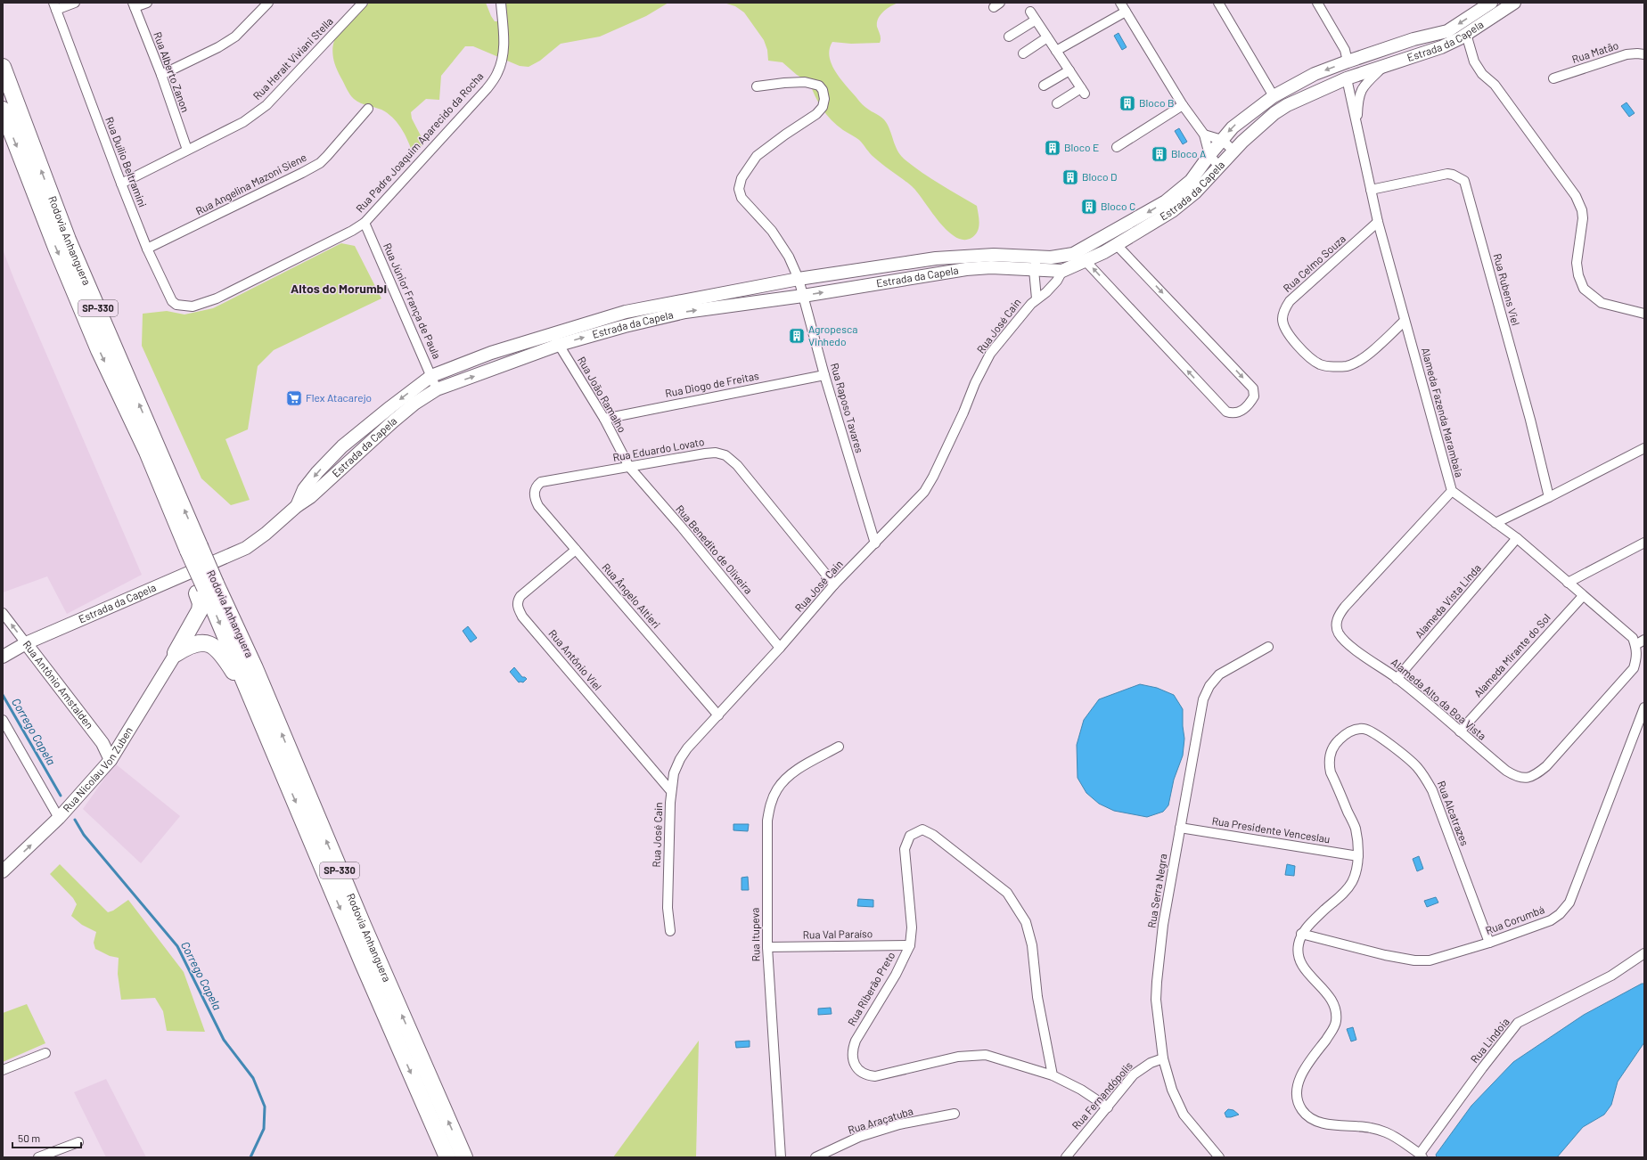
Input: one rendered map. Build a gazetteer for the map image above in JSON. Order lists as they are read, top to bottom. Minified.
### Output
{"streets":{"highway":["Rodovia Anhanguera","SP-330"],"main road":["Estrada da Capela","Rua Antônio Amstalden","Rua Nicolau Von Zuben"],"street":["Rua Matão","Rua Heralt Viviani Stella","Rua Alberto Zanon","Rua Padre Joaquim Aparecido da Rocha","Rua Duílio Beltramini","Rua Angelina Mazoni Siene","Rua Celmo Souza","Rua Rubens Viel","Rua Júnior França de Paula","Rua José Cain","Rua Diogo de Freitas","Rua João Ramalho","Rua Raposo Tavares","Alameda Fazenda Marambaia","Rua Eduardo Lovato","Rua Benedito de Oliveira","Rua Ângelo Altieri","Alameda Vista Linda","Alameda Mirante do Sol","Rua Antônio Viel","Alameda Alto da Boa Vista","Rua Alcatrazes","Rua Presidente Venceslau","Rua Serra Negra","Rua Corumbá","Rua Itupeva","Rua Val Paraíso","Rua Riberão Preto","Rua Lindoia","Rua Fernandópolis","Rua Araçatuba"]},"crossings":[["Estrada da Capela","Rua Júnior França de Paula"],["Estrada da Capela","Rua José Cain"],["Estrada da Capela","Rua João Ramalho"],["Estrada da Capela","Rua Raposo Tavares"],["Estrada da Capela","Alameda Fazenda Marambaia"],["Estrada da Capela","Rua Antônio Amstalden"],["Rua Heralt Viviani Stella","Rua Alberto Zanon"],["Rua Heralt Viviani Stella","Rua Duílio Beltramini"],["Rua Padre Joaquim Aparecido da Rocha","Rua Duílio Beltramini"],["Rua Padre Joaquim Aparecido da Rocha","Rua Júnior França de Paula"],["Rua Duílio Beltramini","Rua Angelina Mazoni Siene"],["Rua Celmo Souza","Alameda Fazenda Marambaia"],["Rua Rubens Viel","Alameda Fazenda Marambaia"],["Rua José Cain","Rua Raposo Tavares"],["Rua José Cain","Rua Eduardo Lovato"],["Rua José Cain","Rua Benedito de Oliveira"],["Rua José Cain","Rua Ângelo Altieri"],["Rua José Cain","Rua Antônio Viel"],["Rua Diogo de Freitas","Rua João Ramalho"],["Rua Diogo de Freitas","Rua Raposo Tavares"],["Rua João Ramalho","Rua Eduardo Lovato"],["Rua João Ramalho","Rua Benedito de Oliveira"],["Alameda Fazenda Marambaia","Alameda Vista Linda"],["Alameda Fazenda Marambaia","Alameda Mirante do Sol"],["Alameda Fazenda Marambaia","Alameda Alto da Boa Vista"],["Rua Eduardo Lovato","Rua Benedito de Oliveira"],["Rua Eduardo Lovato","Rua Ângelo Altieri"],["Rua Ângelo Altieri","Rua Antônio Viel"],["Alameda Vista Linda","Alameda Alto da Boa Vista"],["Alameda Mirante do Sol","Alameda Alto da Boa Vista"],["Rua Antônio Amstalden","Rua Nicolau Von Zuben"],["Rua Alcatrazes","Rua Presidente Venceslau"],["Rua Alcatrazes","Rua Corumbá"],["Rua Presidente Venceslau","Rua Serra Negra"],["Rua Serra Negra","Rua Fernandópolis"],["Rua Itupeva","Rua Val Paraíso"],["Rua Val Paraíso","Rua Riberão Preto"],["Rua Riberão Preto","Rua Fernandópolis"]],"districts":["Altos do Morumbi"],"water":["Corrego Capela"],"places":{"building":["Bloco B","Bloco E","Bloco A","Bloco D","Bloco C","Agropesca Vinhedo"],"supermarket":["Flex Atacarejo"]},"scale_bar":"50 m"}
